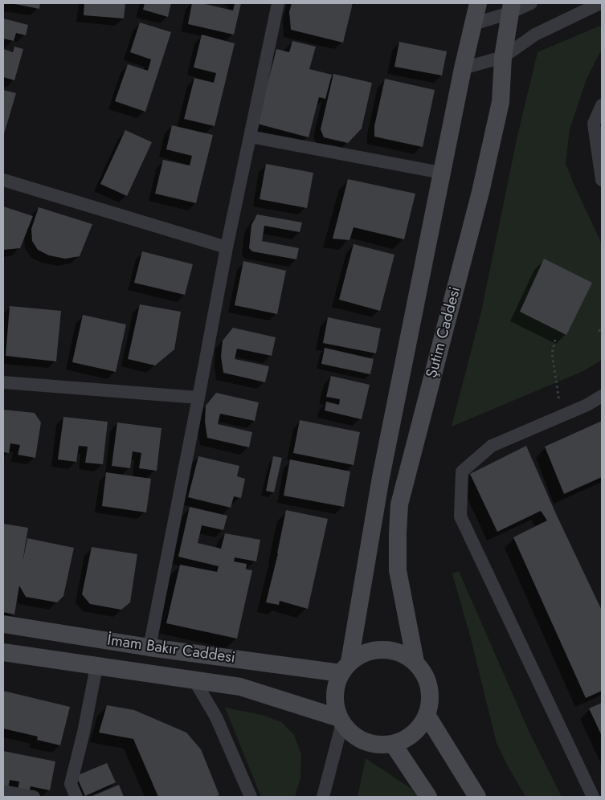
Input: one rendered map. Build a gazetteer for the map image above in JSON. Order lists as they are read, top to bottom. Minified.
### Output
{"streets":{"main road":["Şutim Caddesi","İmam Bakır Caddesi"]},"crossings":[["Şutim Caddesi","İmam Bakır Caddesi"]]}
